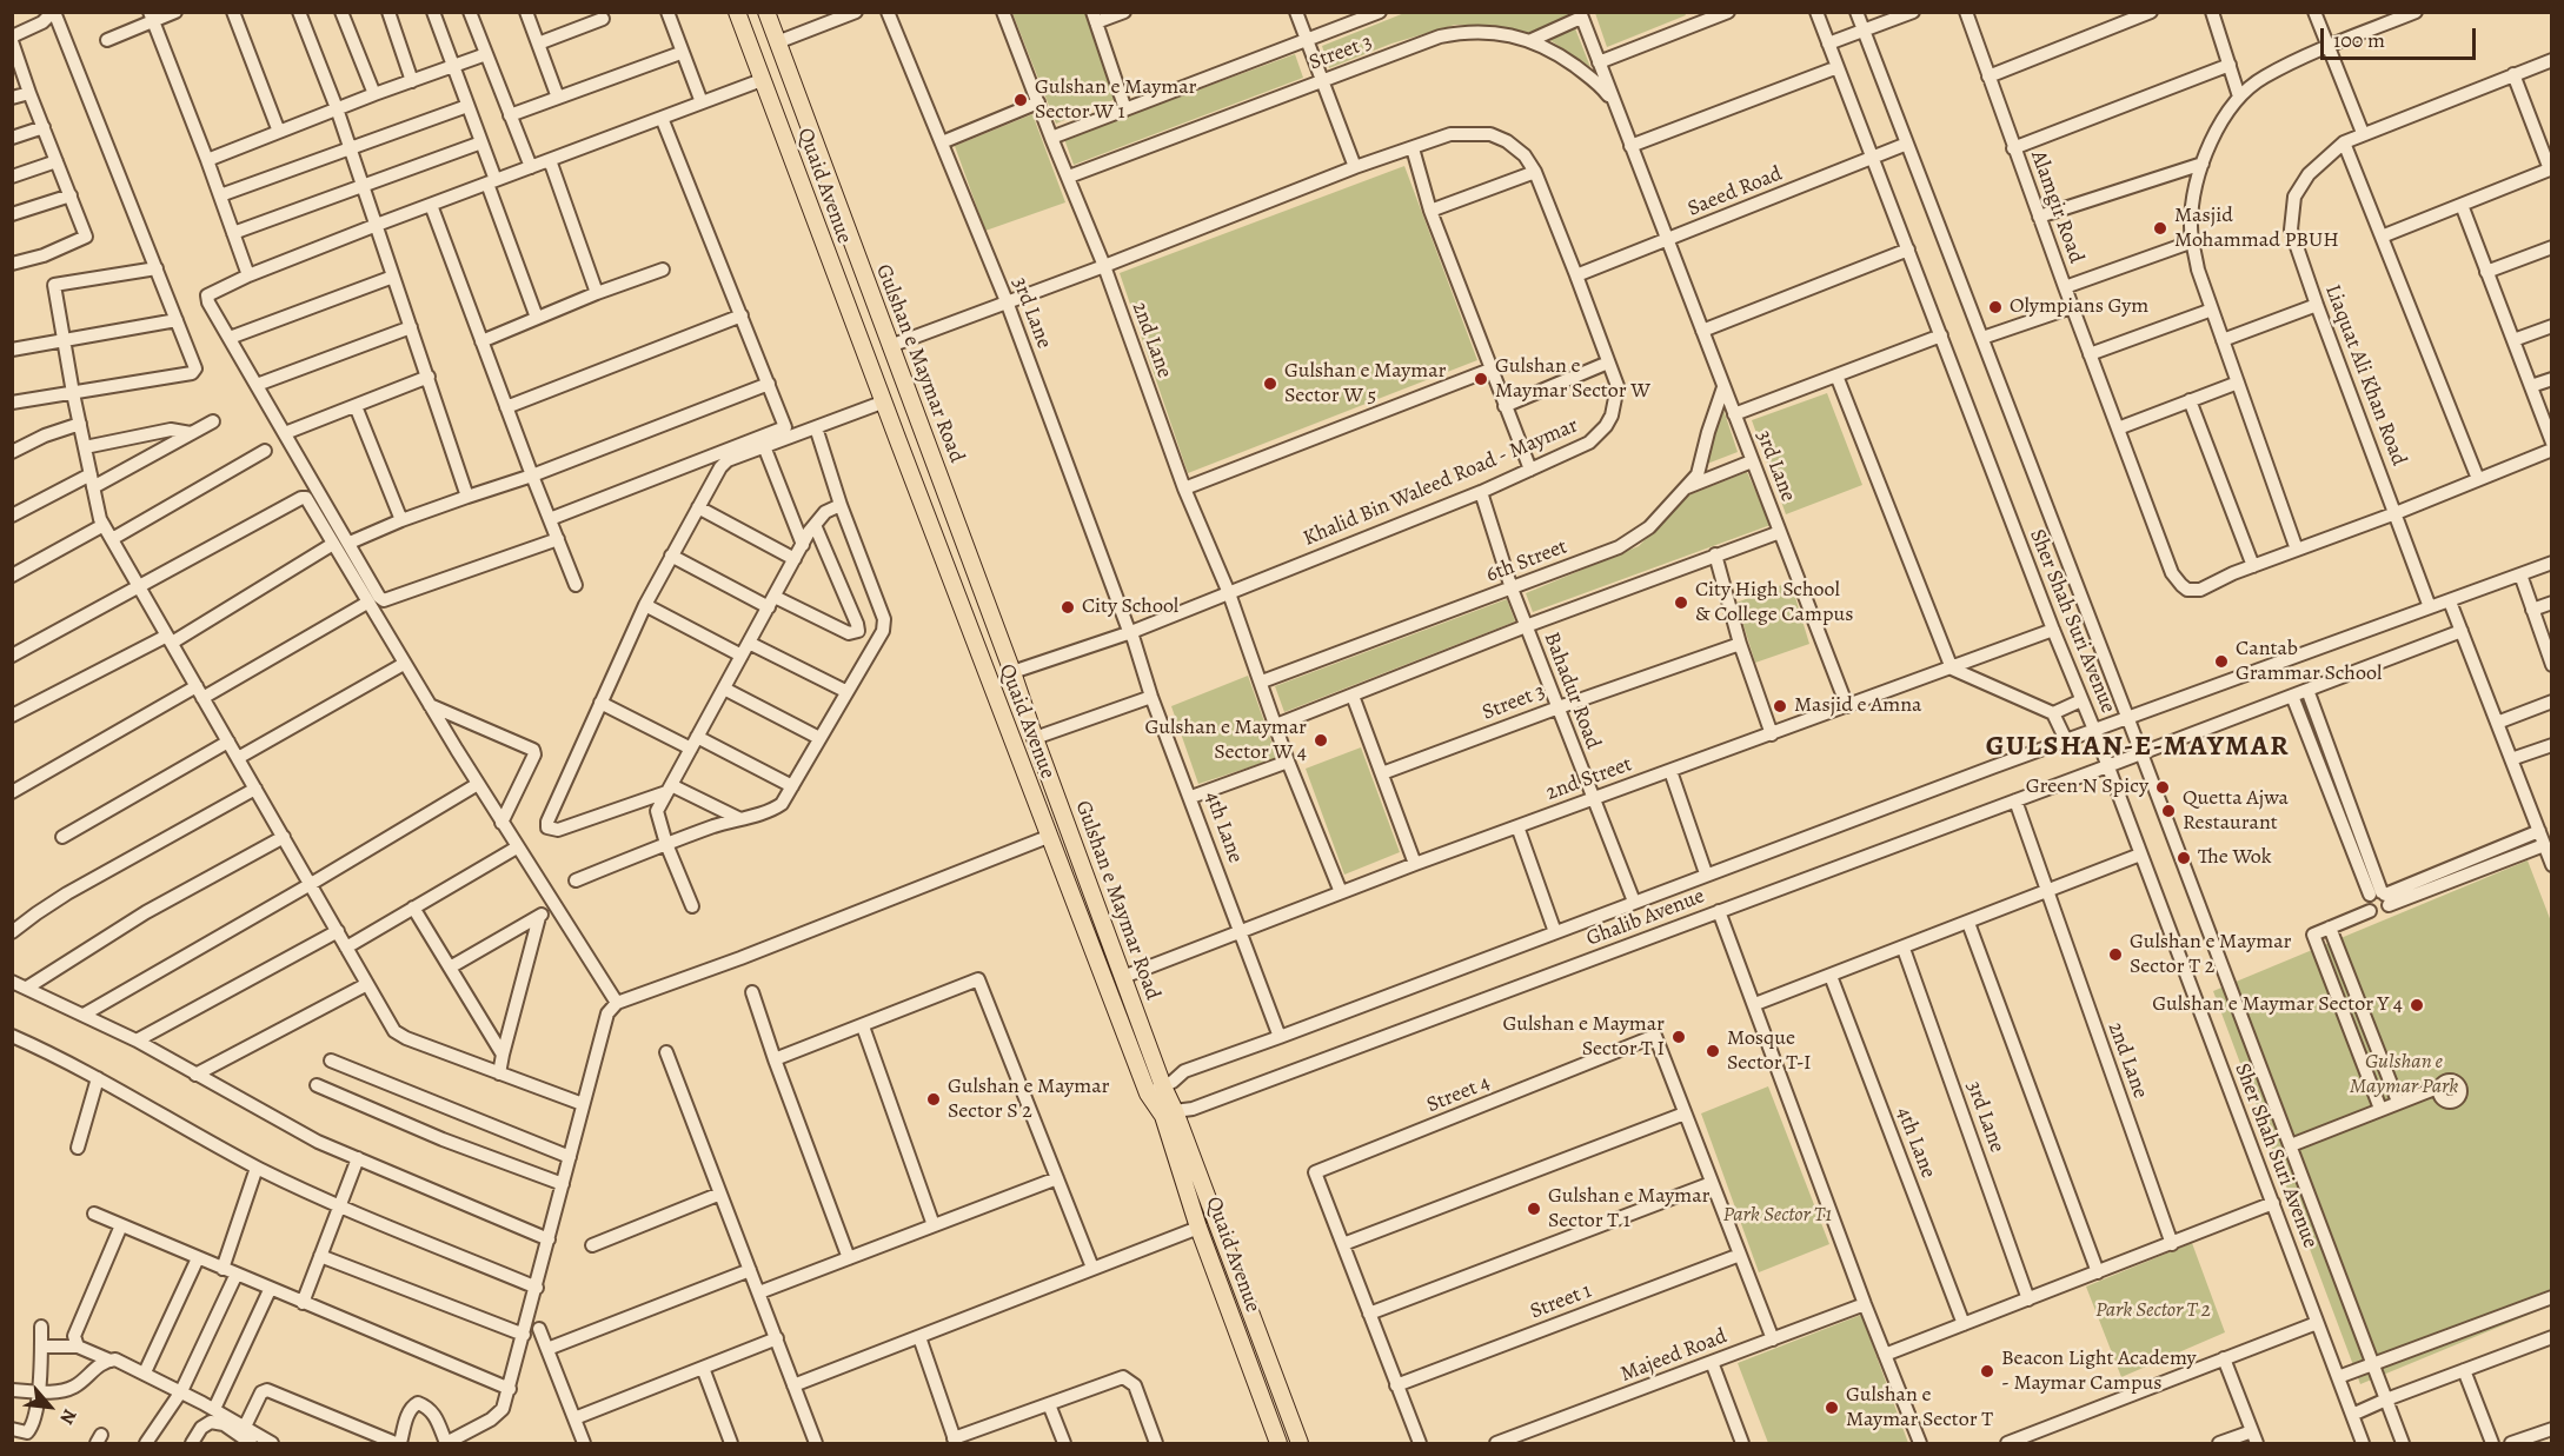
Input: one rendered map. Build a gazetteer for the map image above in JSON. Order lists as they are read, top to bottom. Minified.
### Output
{"streets":{"main road":["Quaid Avenue","Gulshan e Maymar Road"],"street":["Street 3","Saeed Road","Alamgir Road","3rd Lane","2nd Lane","Liaquat Ali Khan Road","Khalid Bin Waleed Road - Maymar","6th Street","Sher Shah Suri Avenue","Bahadur Road","2nd Street","4th Lane","Ghalib Avenue","Street 4","Street 1","Majeed Road"]},"crossings":[["Street 3","2nd Lane"],["Street 3","Bahadur Road"],["Quaid Avenue","Gulshan e Maymar Road"],["Quaid Avenue","Ghalib Avenue"],["Saeed Road","3rd Lane"],["Saeed Road","Khalid Bin Waleed Road - Maymar"],["Saeed Road","Sher Shah Suri Avenue"],["3rd Lane","Khalid Bin Waleed Road - Maymar"],["3rd Lane","6th Street"],["3rd Lane","2nd Street"],["3rd Lane","4th Lane"],["2nd Lane","Khalid Bin Waleed Road - Maymar"],["2nd Lane","6th Street"],["2nd Lane","Ghalib Avenue"],["Gulshan e Maymar Road","Khalid Bin Waleed Road - Maymar"],["Gulshan e Maymar Road","Ghalib Avenue"],["Liaquat Ali Khan Road","Ghalib Avenue"],["Khalid Bin Waleed Road - Maymar","Bahadur Road"],["Khalid Bin Waleed Road - Maymar","4th Lane"],["6th Street","Bahadur Road"],["Sher Shah Suri Avenue","Ghalib Avenue"],["Bahadur Road","2nd Street"],["Bahadur Road","Ghalib Avenue"],["2nd Street","4th Lane"],["4th Lane","Ghalib Avenue"]],"districts":["GULSHAN-E-MAYMAR"],"parks":["Gulshan e Maymar Park","Park Sector T1","Park Sector T 2"],"places":["Gulshan e Maymar Sector W 1","Masjid Mohammad PBUH","Olympians Gym","Gulshan e Maymar Sector W","Gulshan e Maymar Sector W 5","City High School & College Campus","City School","Cantab Grammar School","Masjid e Amna","Gulshan e Maymar Sector W 4","Green N Spicy","Quetta Ajwa Restaurant","The Wok","Gulshan e Maymar Sector T 2","Gulshan e Maymar Sector Y 4","Gulshan e Maymar Sector T I","Mosque Sector T-I","Gulshan e Maymar Sector S 2","Gulshan e Maymar Sector T 1","Beacon Light Academy - Maymar Campus","Gulshan e Maymar Sector T"],"scale_bar":"100 m","north":"bottom right"}
